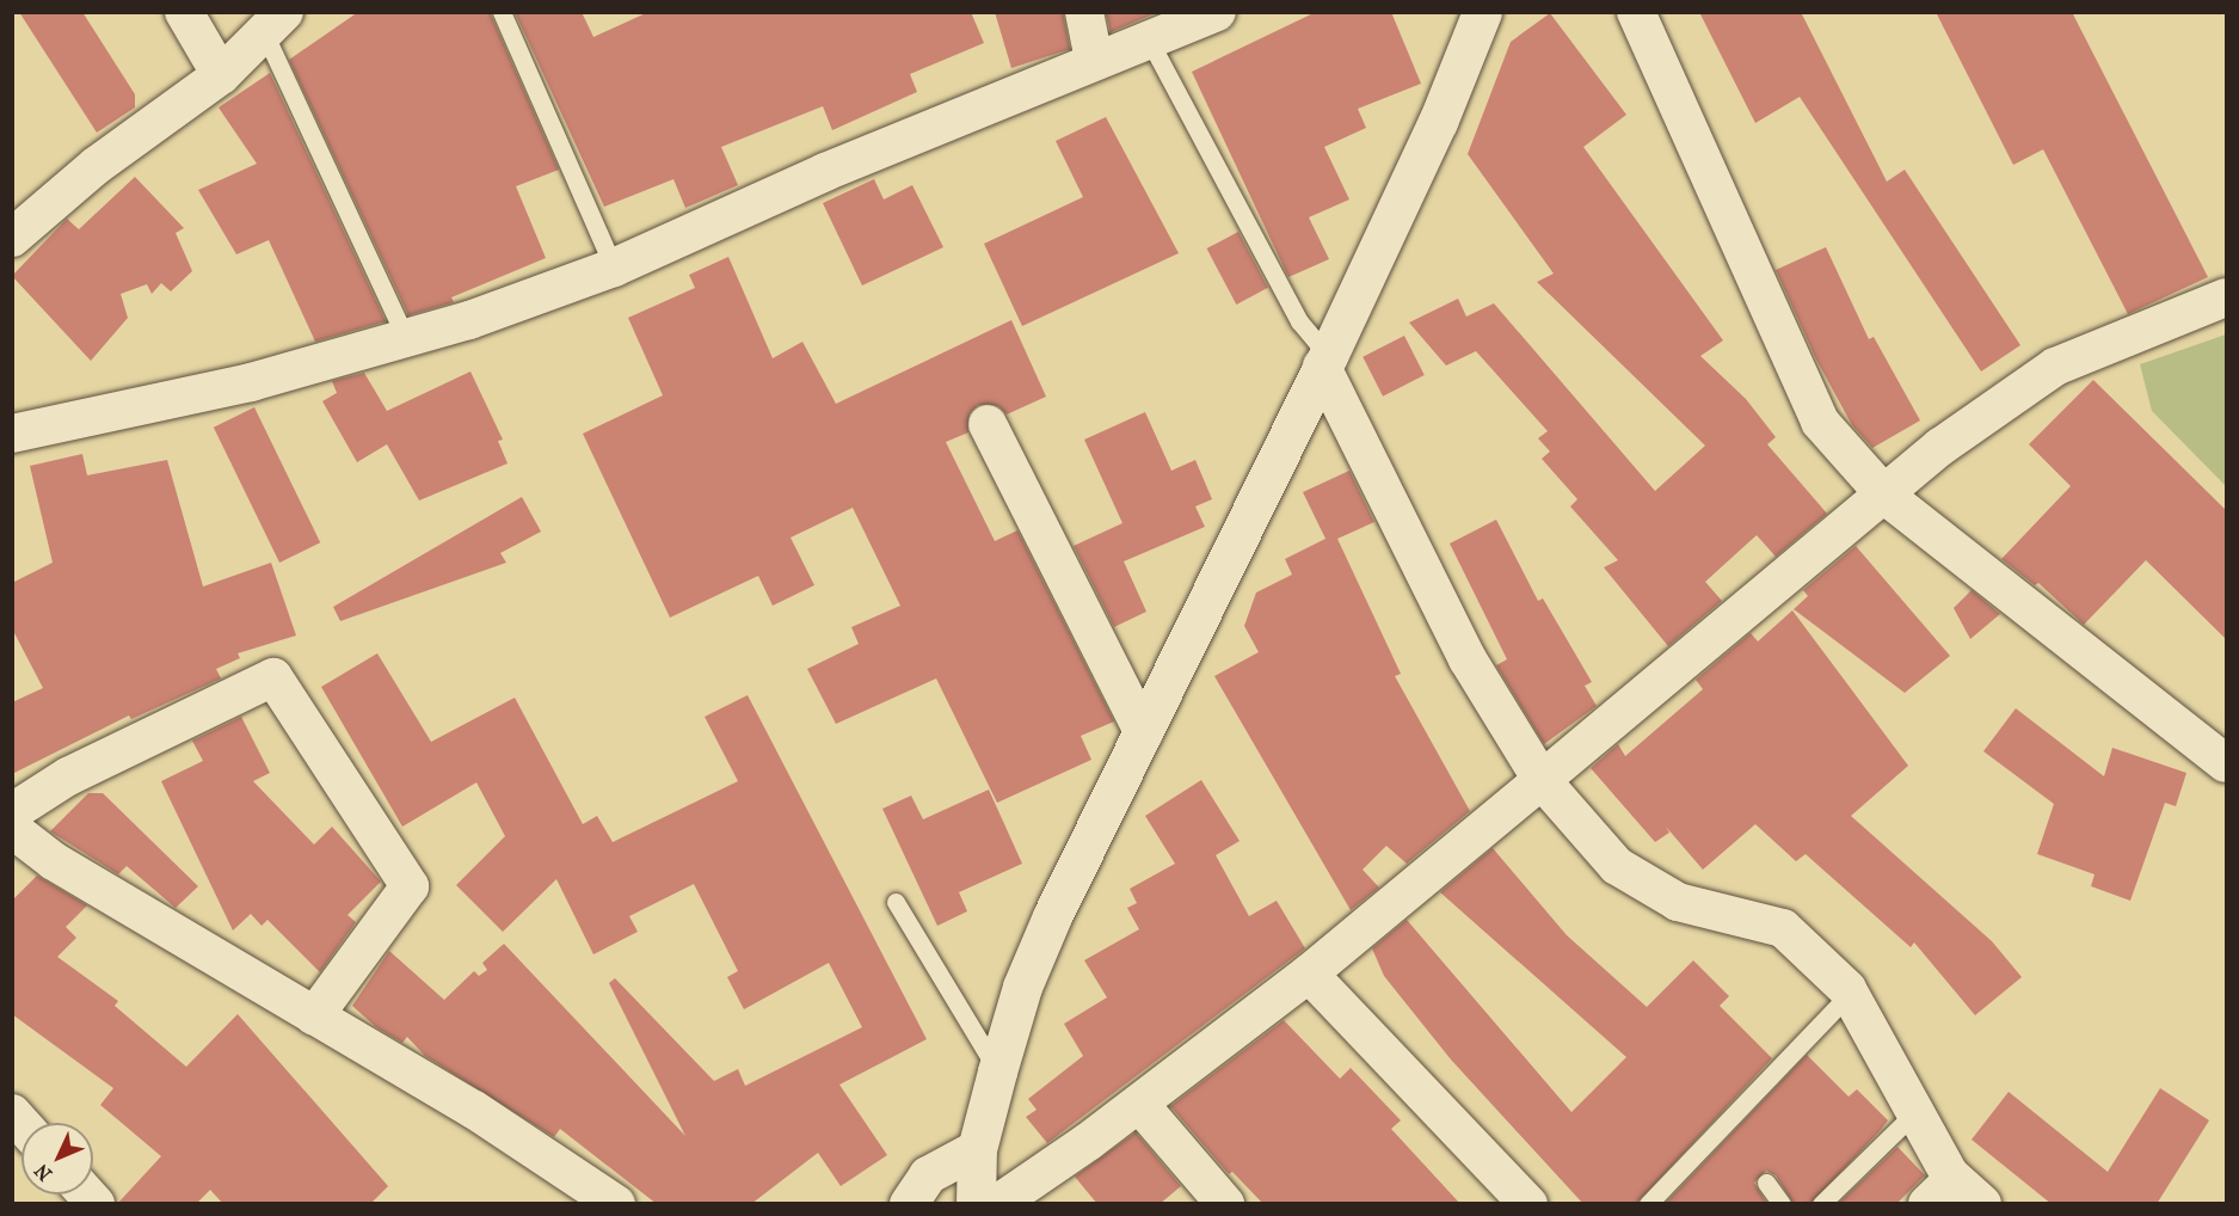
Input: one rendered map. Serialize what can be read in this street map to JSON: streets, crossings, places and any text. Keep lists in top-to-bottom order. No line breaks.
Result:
{"north":"bottom left"}
